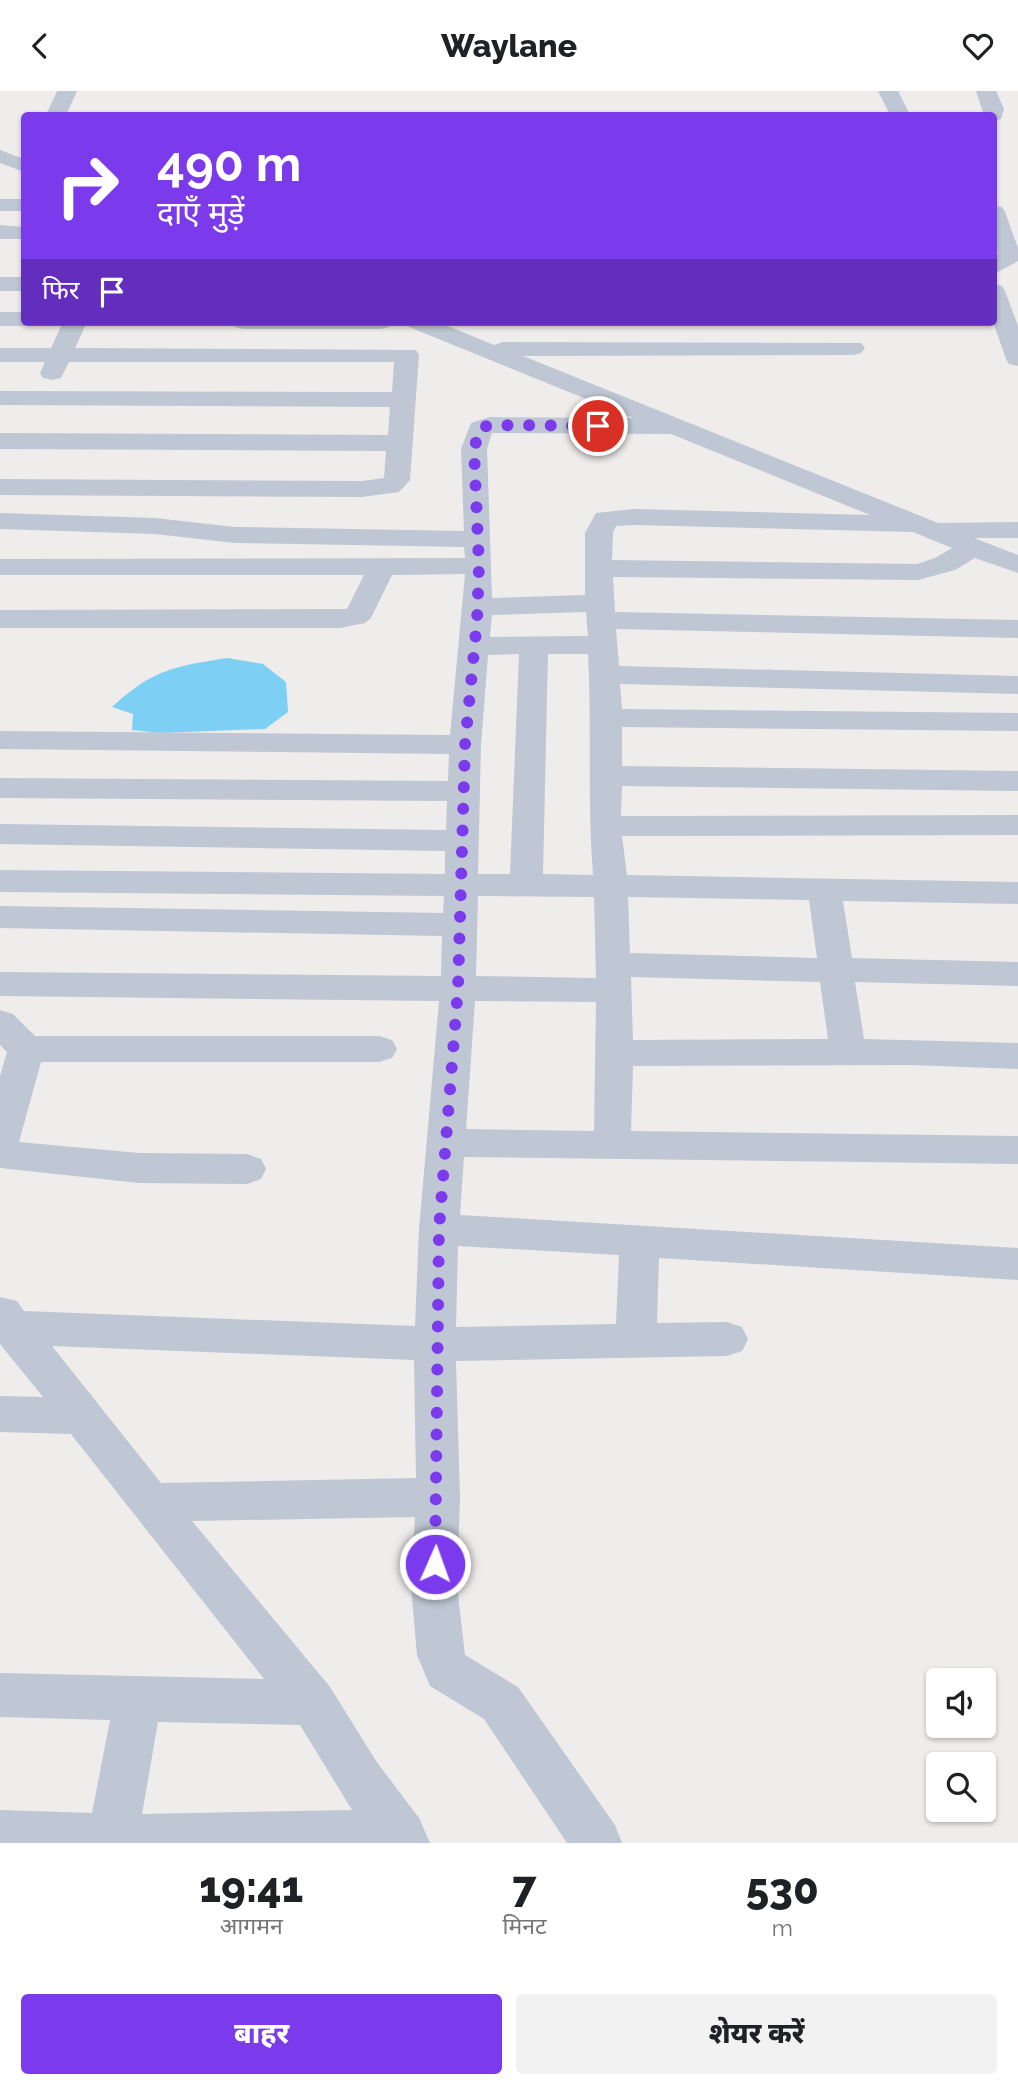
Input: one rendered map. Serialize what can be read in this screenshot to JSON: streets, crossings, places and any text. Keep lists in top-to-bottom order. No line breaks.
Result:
{"page":{"header":"Waylane","turn":["490 m","दाएँ मुड़ें"],"then":"फिर","eta":["19:41","आगमन","7","मिनट","530","m"],"buttons":["बाहर","शेयर करें"]}}
